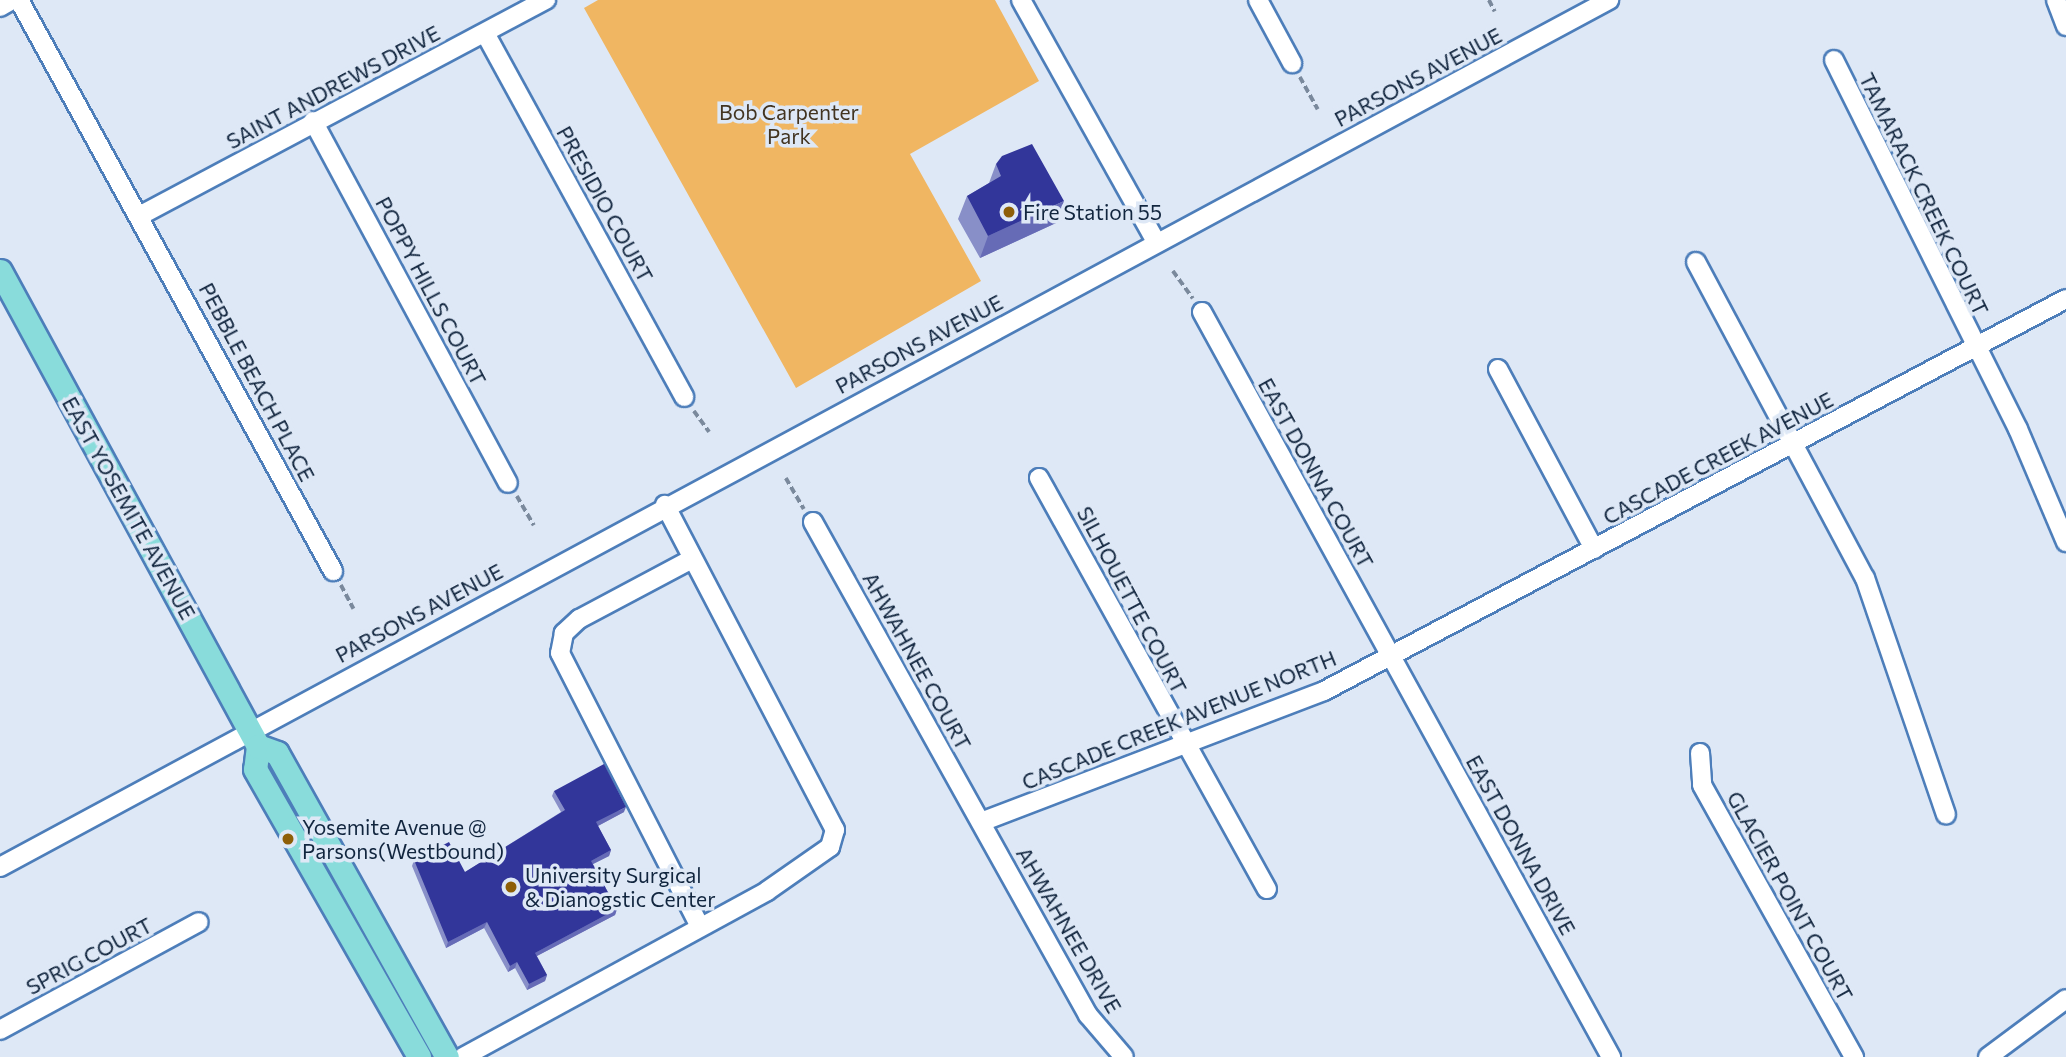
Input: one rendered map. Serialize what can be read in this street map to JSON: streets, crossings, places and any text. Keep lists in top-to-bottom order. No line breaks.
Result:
{"streets":{"main road":["EAST YOSEMITE AVENUE"],"street":["PARSONS AVENUE","SAINT ANDREWS DRIVE","TAMARACK CREEK COURT","PRESIDIO COURT","POPPY HILLS COURT","PEBBLE BEACH PLACE","CASCADE CREEK AVENUE","EAST DONNA COURT","SILHOUETTE COURT","AHWAHNEE COURT","CASCADE CREEK AVENUE NORTH","EAST DONNA DRIVE","GLACIER POINT COURT","AHWAHNEE DRIVE","SPRIG COURT"]},"crossings":[["PARSONS AVENUE","EAST YOSEMITE AVENUE"],["SAINT ANDREWS DRIVE","PRESIDIO COURT"],["SAINT ANDREWS DRIVE","POPPY HILLS COURT"],["SAINT ANDREWS DRIVE","PEBBLE BEACH PLACE"],["TAMARACK CREEK COURT","CASCADE CREEK AVENUE"],["CASCADE CREEK AVENUE","EAST DONNA COURT"],["CASCADE CREEK AVENUE","CASCADE CREEK AVENUE NORTH"],["CASCADE CREEK AVENUE","EAST DONNA DRIVE"],["EAST DONNA COURT","CASCADE CREEK AVENUE NORTH"],["EAST DONNA COURT","EAST DONNA DRIVE"],["SILHOUETTE COURT","CASCADE CREEK AVENUE NORTH"],["AHWAHNEE COURT","CASCADE CREEK AVENUE NORTH"],["AHWAHNEE COURT","AHWAHNEE DRIVE"],["CASCADE CREEK AVENUE NORTH","EAST DONNA DRIVE"],["CASCADE CREEK AVENUE NORTH","AHWAHNEE DRIVE"]],"parks":["Bob Carpenter Park"],"places":["Fire Station 55","Yosemite Avenue @ Parsons(Westbound)","University Surgical & Dianogstic Center"]}
